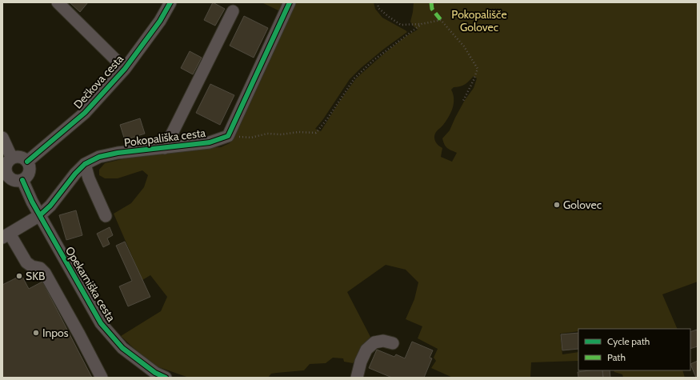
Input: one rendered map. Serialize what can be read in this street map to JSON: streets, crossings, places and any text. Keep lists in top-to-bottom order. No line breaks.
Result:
{"streets":{"street":["Dečkova cesta","Pokopališka cesta","Opekarniška cesta"]},"crossings":[["Dečkova cesta","Opekarniška cesta"],["Pokopališka cesta","Opekarniška cesta"]],"parks":["Pokopališče Golovec"],"places":["Golovec","SKB","Inpos"],"legend":["Cycle path","Path"]}
